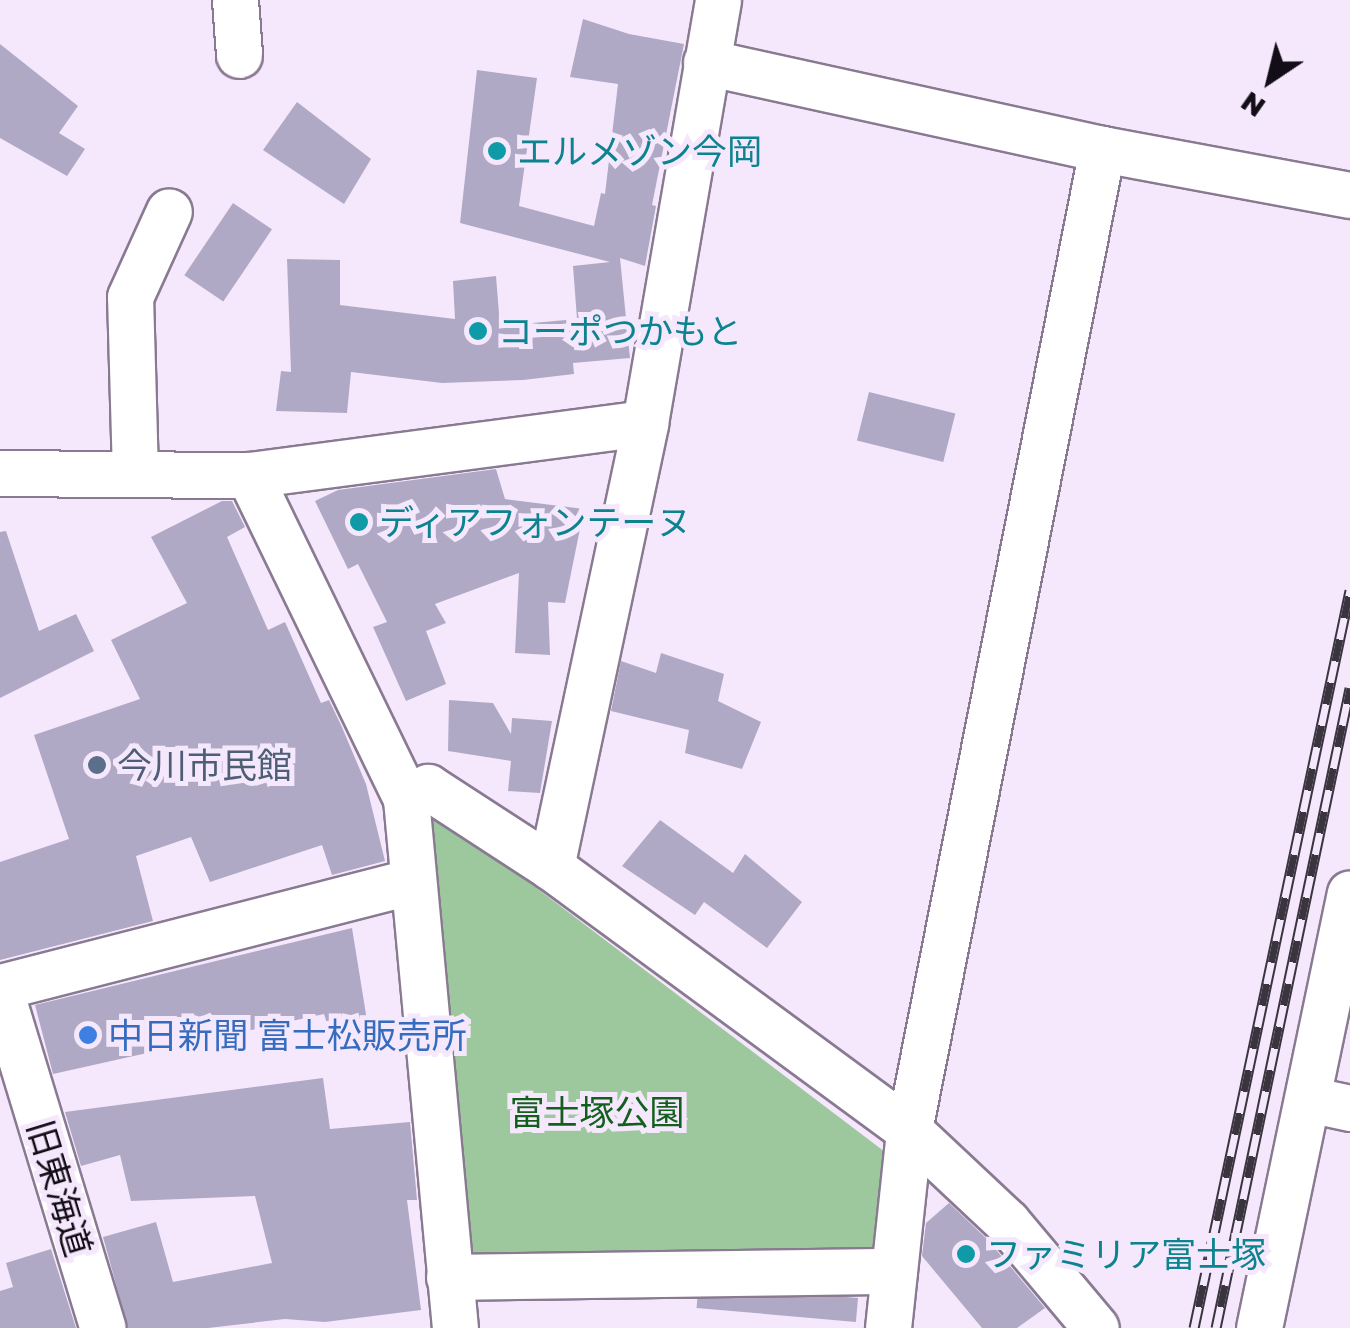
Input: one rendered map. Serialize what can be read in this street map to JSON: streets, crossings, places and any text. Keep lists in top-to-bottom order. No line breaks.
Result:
{"streets":{"street":["旧東海道"]},"parks":["富士塚公園"],"places":["エルメゾン今岡","コーポつかもと","ディアフォンテーヌ","今川市民館","中日新聞 富士松販売所","ファミリア富士塚"],"north":"bottom left"}
